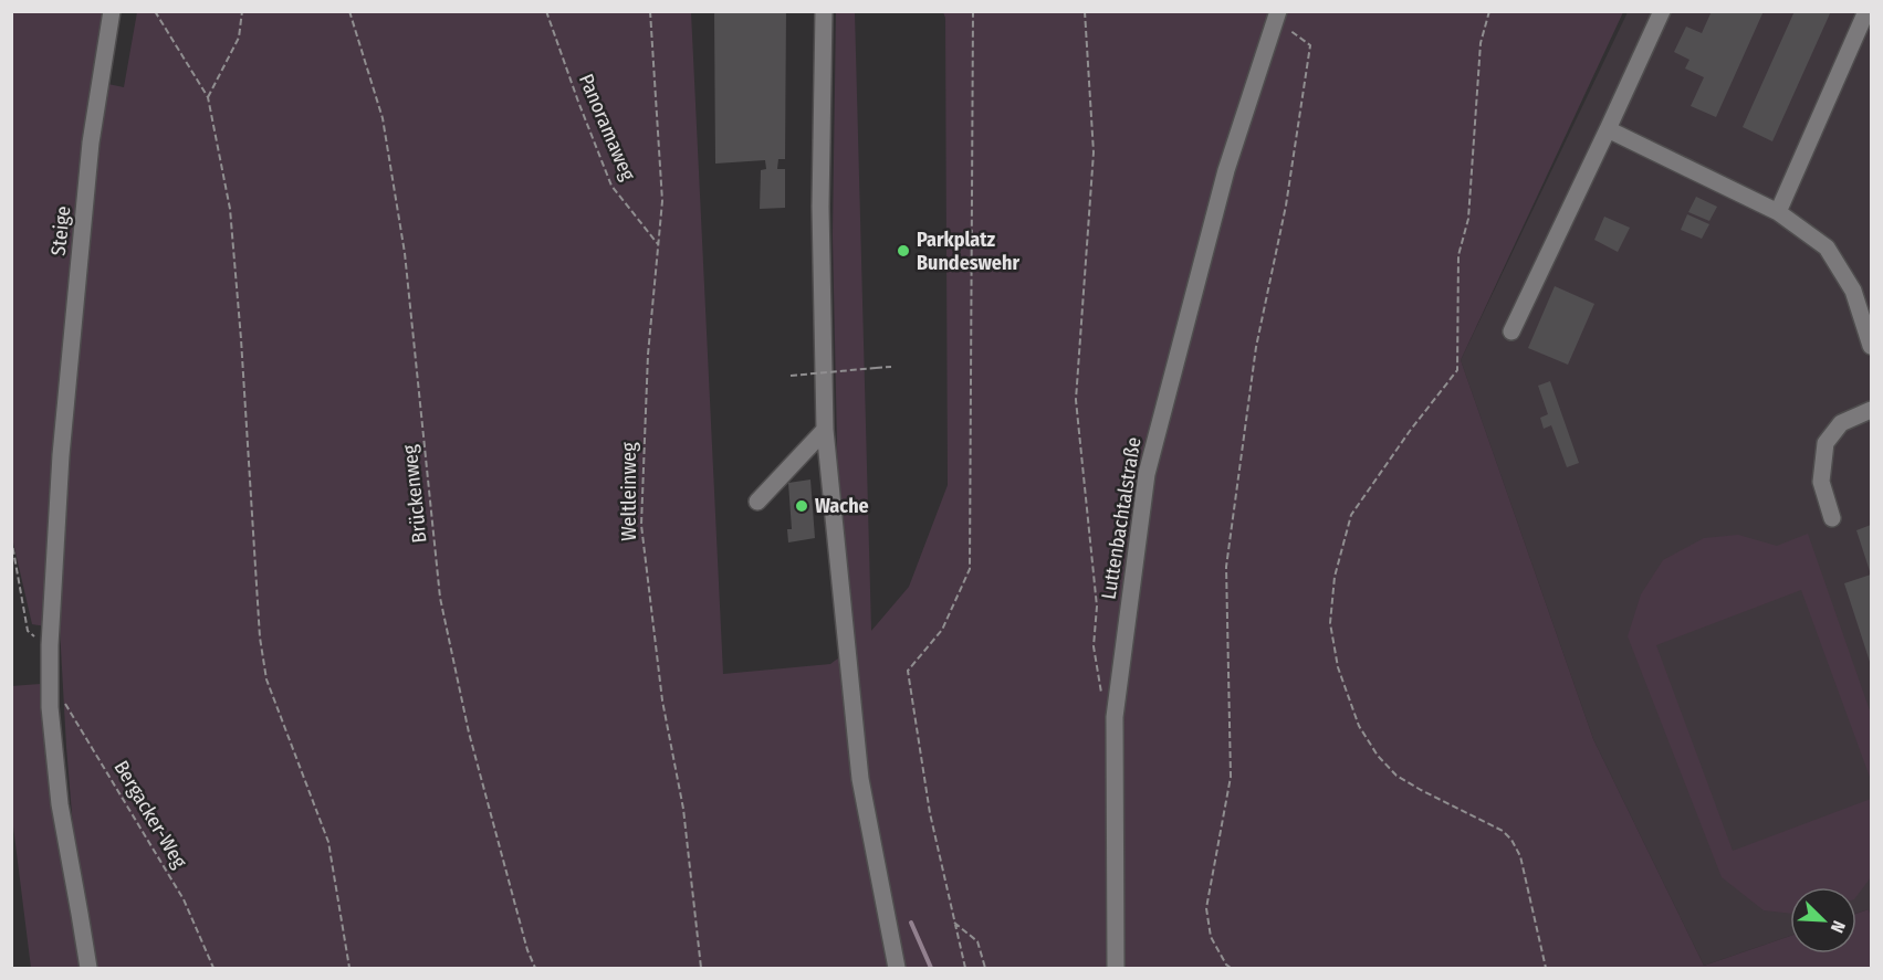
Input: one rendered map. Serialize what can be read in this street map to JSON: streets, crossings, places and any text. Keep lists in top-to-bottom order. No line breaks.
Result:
{"streets":{"street":["Steige","Luttenbachtalstraße"],"path":["Panoramaweg","Weltleinweg","Brückenweg","Bergacker-Weg"]},"crossings":[["Panoramaweg","Weltleinweg"]],"places":["Parkplatz Bundeswehr","Wache"],"north":"bottom right"}
